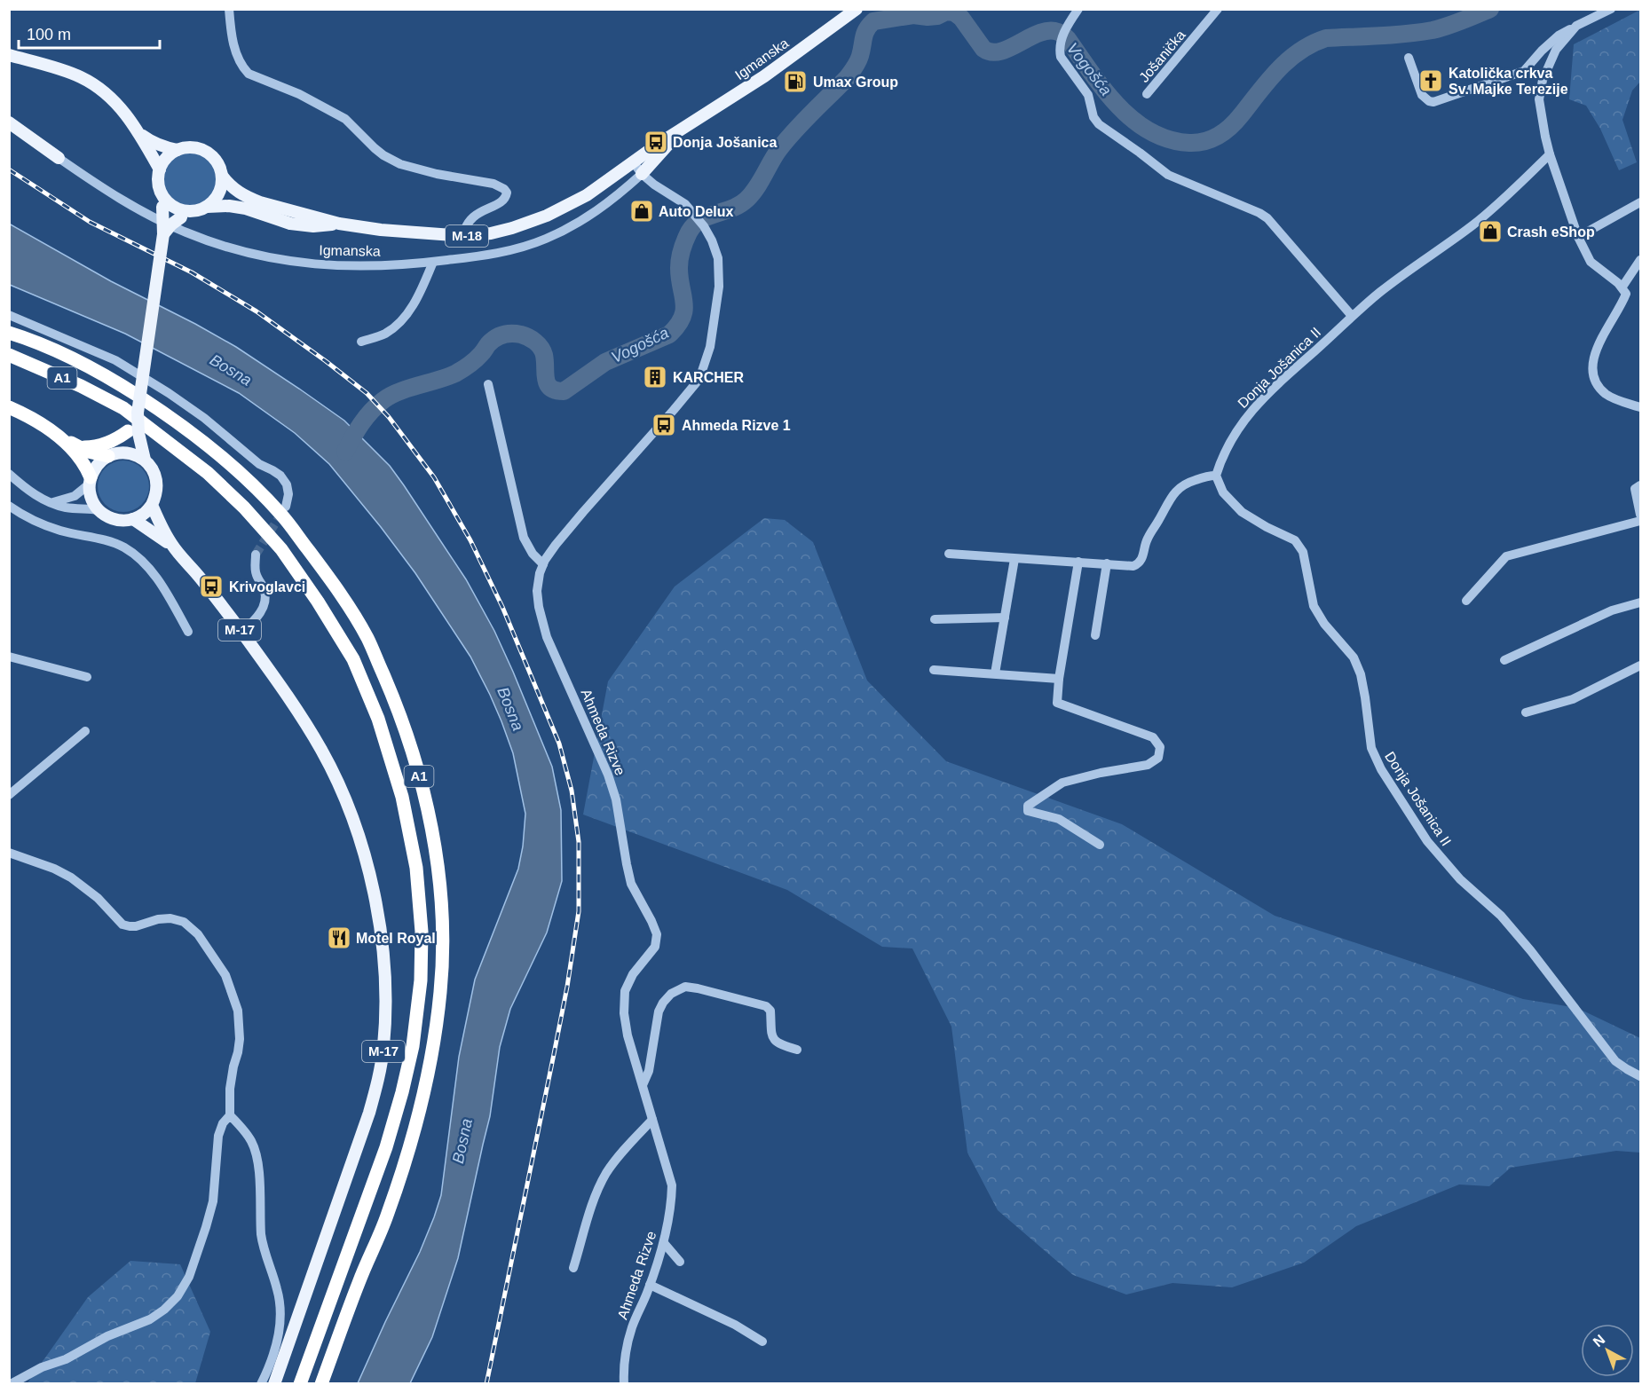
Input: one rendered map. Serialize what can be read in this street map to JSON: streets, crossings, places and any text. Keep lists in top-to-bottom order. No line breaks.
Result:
{"streets":{"highway":["A1"],"main road":["Igmanska","M-18","M-17"],"street":["Jošanička","Donja Jošanica II","Ahmeda Rizve"]},"crossings":[["Igmanska","M-18"],["Igmanska","Ahmeda Rizve"],["M-18","Ahmeda Rizve"]],"water":["Vogošća","Bosna"],"places":{"church":["Katolička crkva Sv. Majke Terezije"],"fuel station":["Umax Group"],"bus stop":["Donja Jošanica","Ahmeda Rizve 1","Krivoglavci"],"shop":["Auto Delux","Crash eShop"],"building":["KARCHER"],"restaurant":["Motel Royal"]},"scale_bar":"100 m","north":"top left"}
